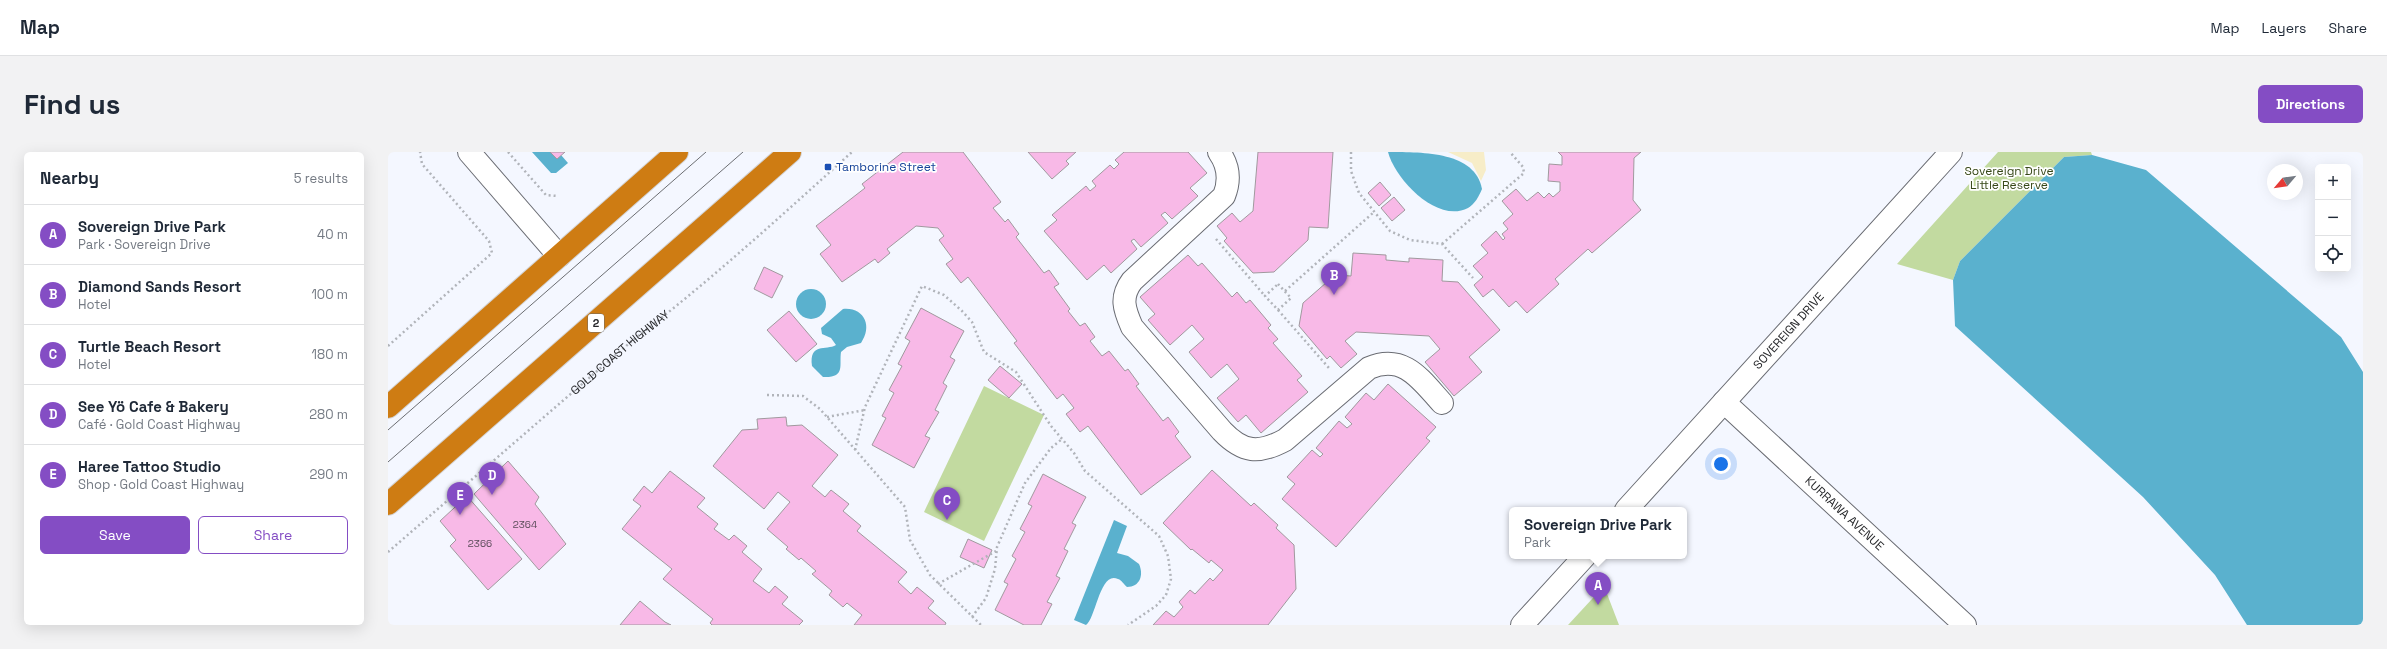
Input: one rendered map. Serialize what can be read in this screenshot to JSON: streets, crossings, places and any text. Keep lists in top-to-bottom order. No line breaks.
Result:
{"streets":{"highway":["2"],"street":["SOVEREIGN DRIVE","KURRAWA AVENUE"],"path":["GOLD COAST HIGHWAY"]},"crossings":[["SOVEREIGN DRIVE","KURRAWA AVENUE"]],"parks":["Sovereign Drive Little Reserve"],"places":{"transit":["Tamborine Street"]},"house_numbers":["2364","2366"],"north":"bottom left","page":{"header":"Map","nav":["Map","Layers","Share"],"buttons":["Directions",["Save","Share"]],"title":"Find us","heading":["Nearby","5 results"],"map_buttons":["+","−"],"list":[{"mark":"A","name":"Sovereign Drive Park","note":"Park · Sovereign Drive","value":"40 m"},{"mark":"B","name":"Diamond Sands Resort","note":"Hotel","value":"100 m"},{"mark":"C","name":"Turtle Beach Resort","note":"Hotel","value":"180 m"},{"mark":"D","name":"See Yö Cafe & Bakery","note":"Café · Gold Coast Highway","value":"280 m"},{"mark":"E","name":"Haree Tattoo Studio","note":"Shop · Gold Coast Highway","value":"290 m"}],"pins":["B","D","E","C","A"],"popup":["Sovereign Drive Park","Park"]}}
